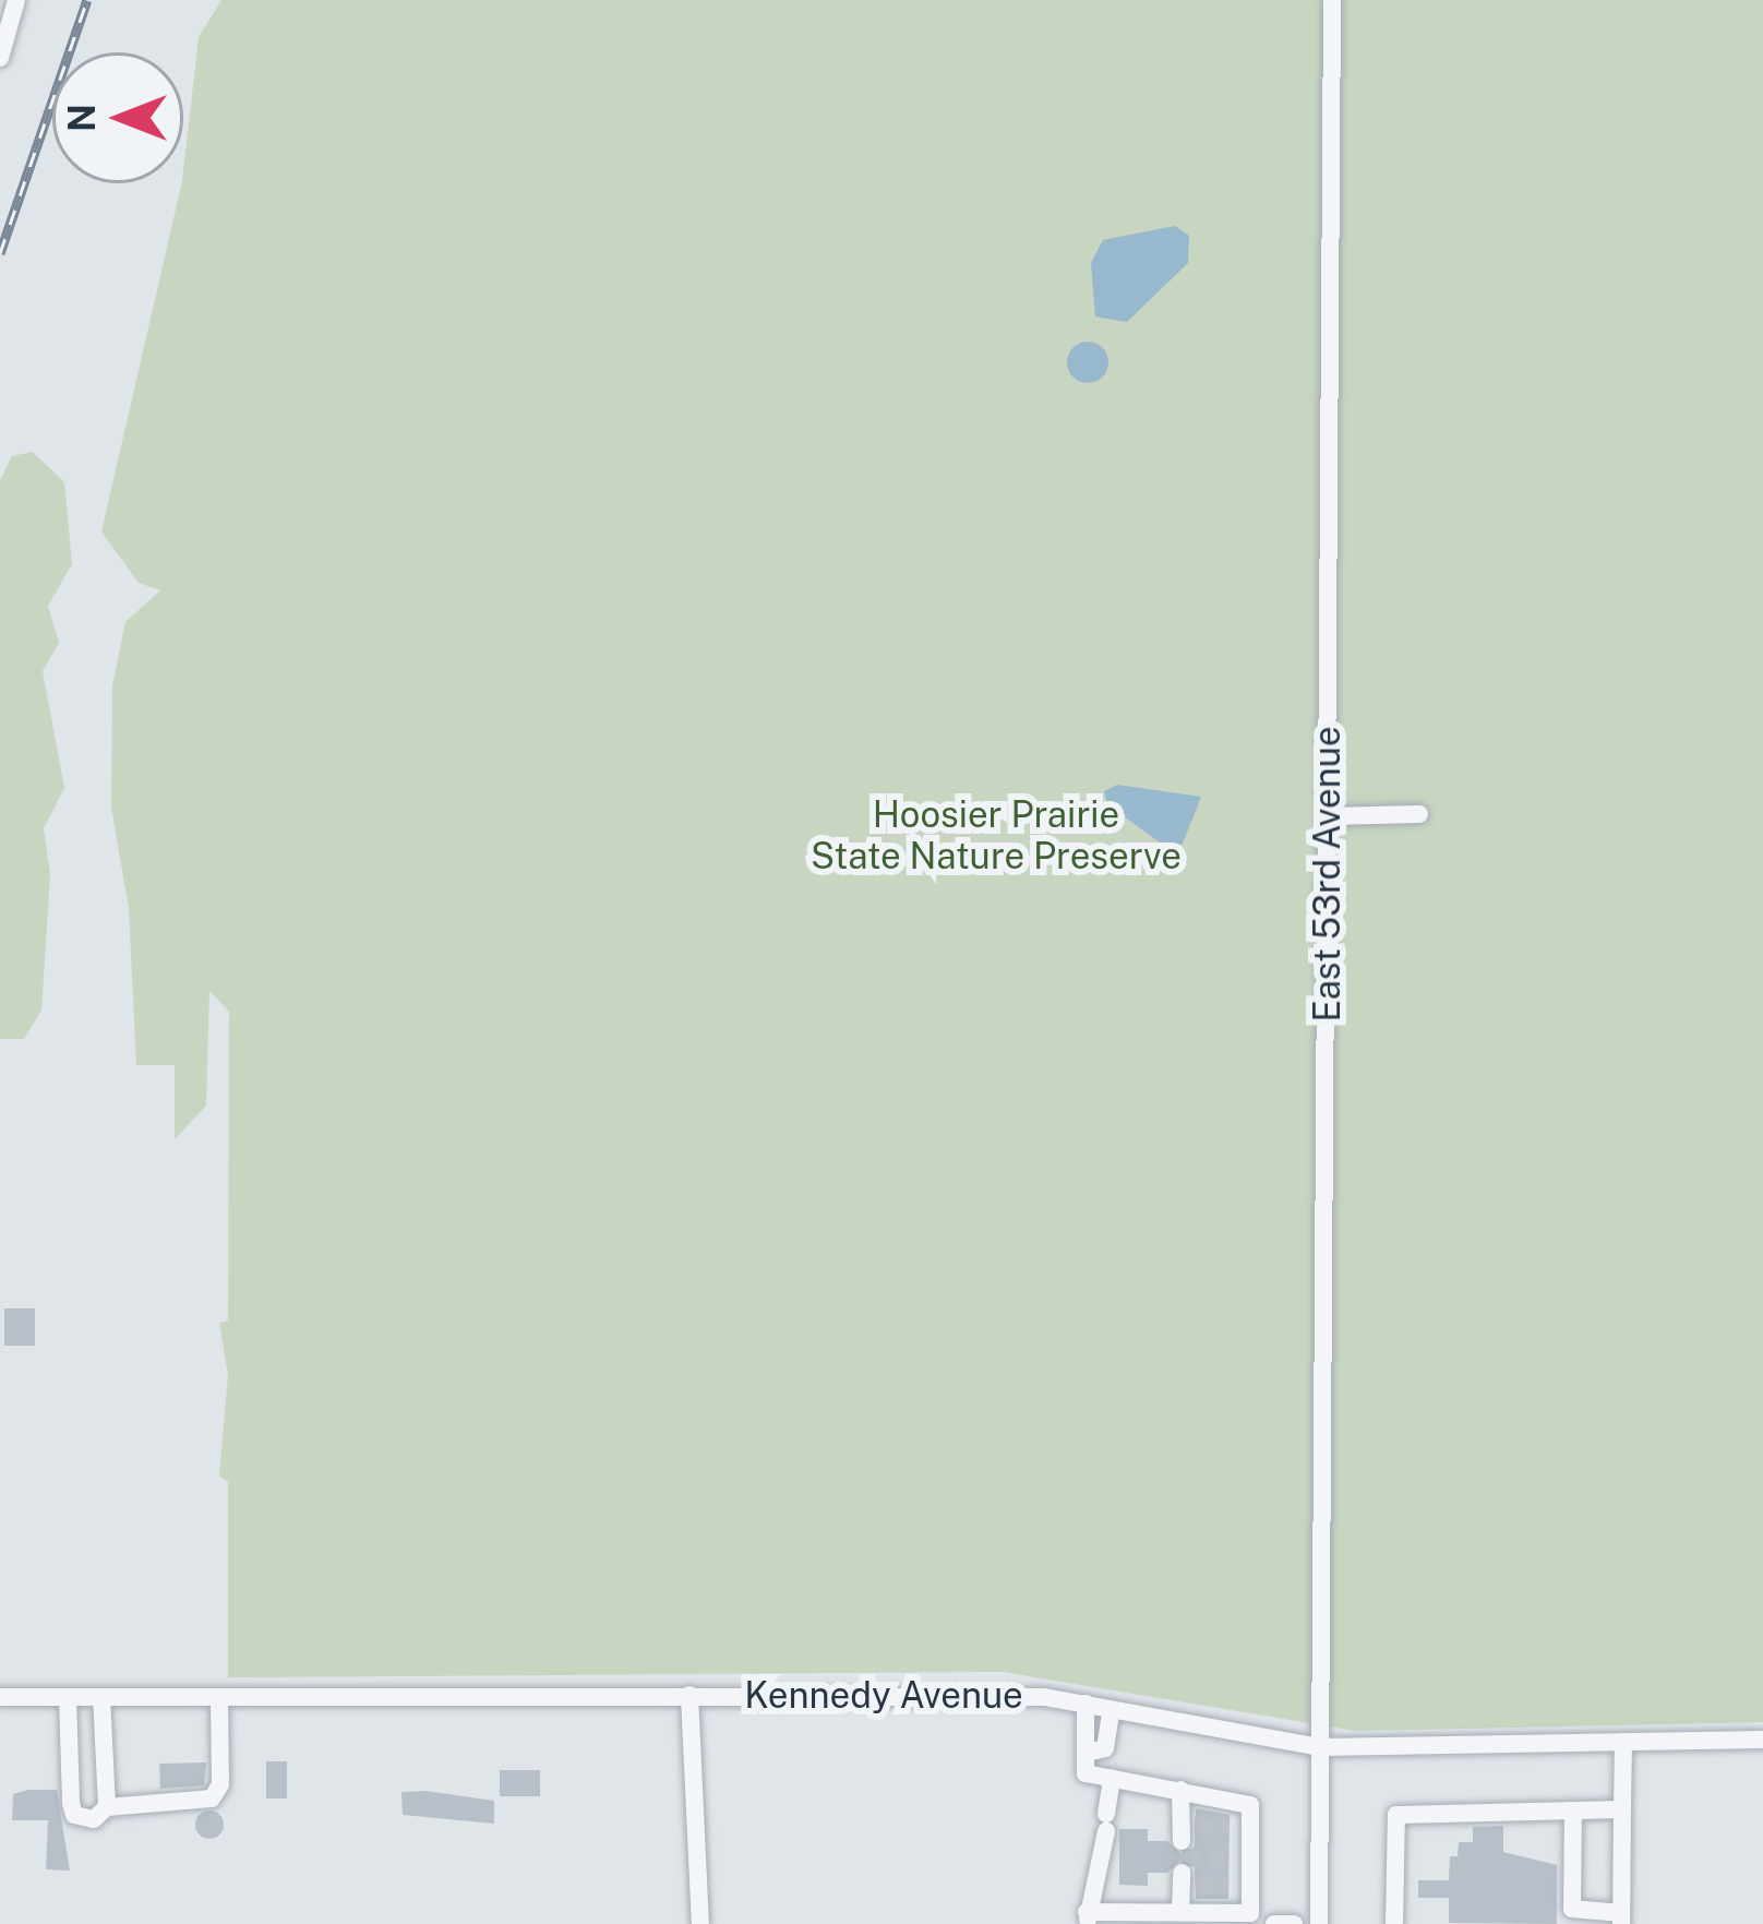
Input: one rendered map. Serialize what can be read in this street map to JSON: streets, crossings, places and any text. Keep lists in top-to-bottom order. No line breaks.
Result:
{"streets":{"street":["East 53rd Avenue","Kennedy Avenue"]},"crossings":[["East 53rd Avenue","Kennedy Avenue"]],"parks":["Hoosier Prairie State Nature Preserve"],"north":"left"}
